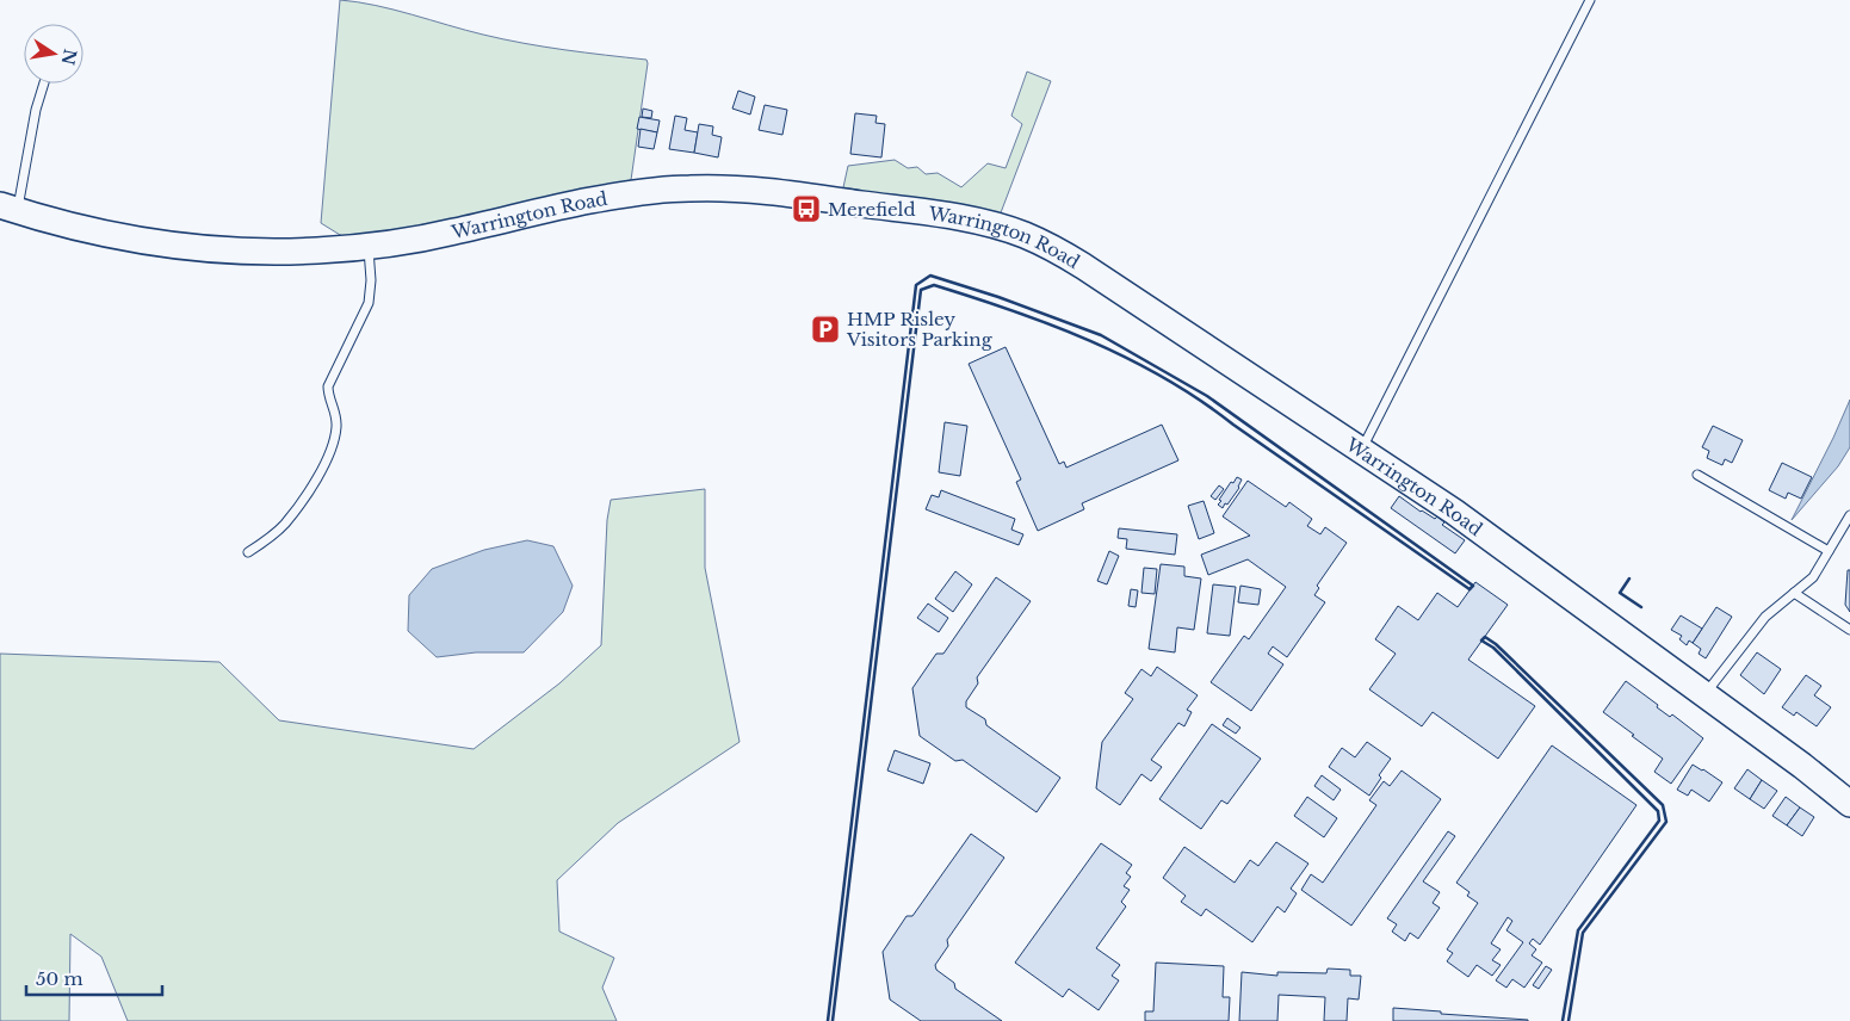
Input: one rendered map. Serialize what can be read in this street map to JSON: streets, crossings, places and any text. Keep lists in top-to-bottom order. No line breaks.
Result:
{"streets":{"main road":["Warrington Road"]},"places":{"bus stop":["Merefield"],"parking":["HMP Risley Visitors Parking"]},"scale_bar":"50 m","north":"right"}
